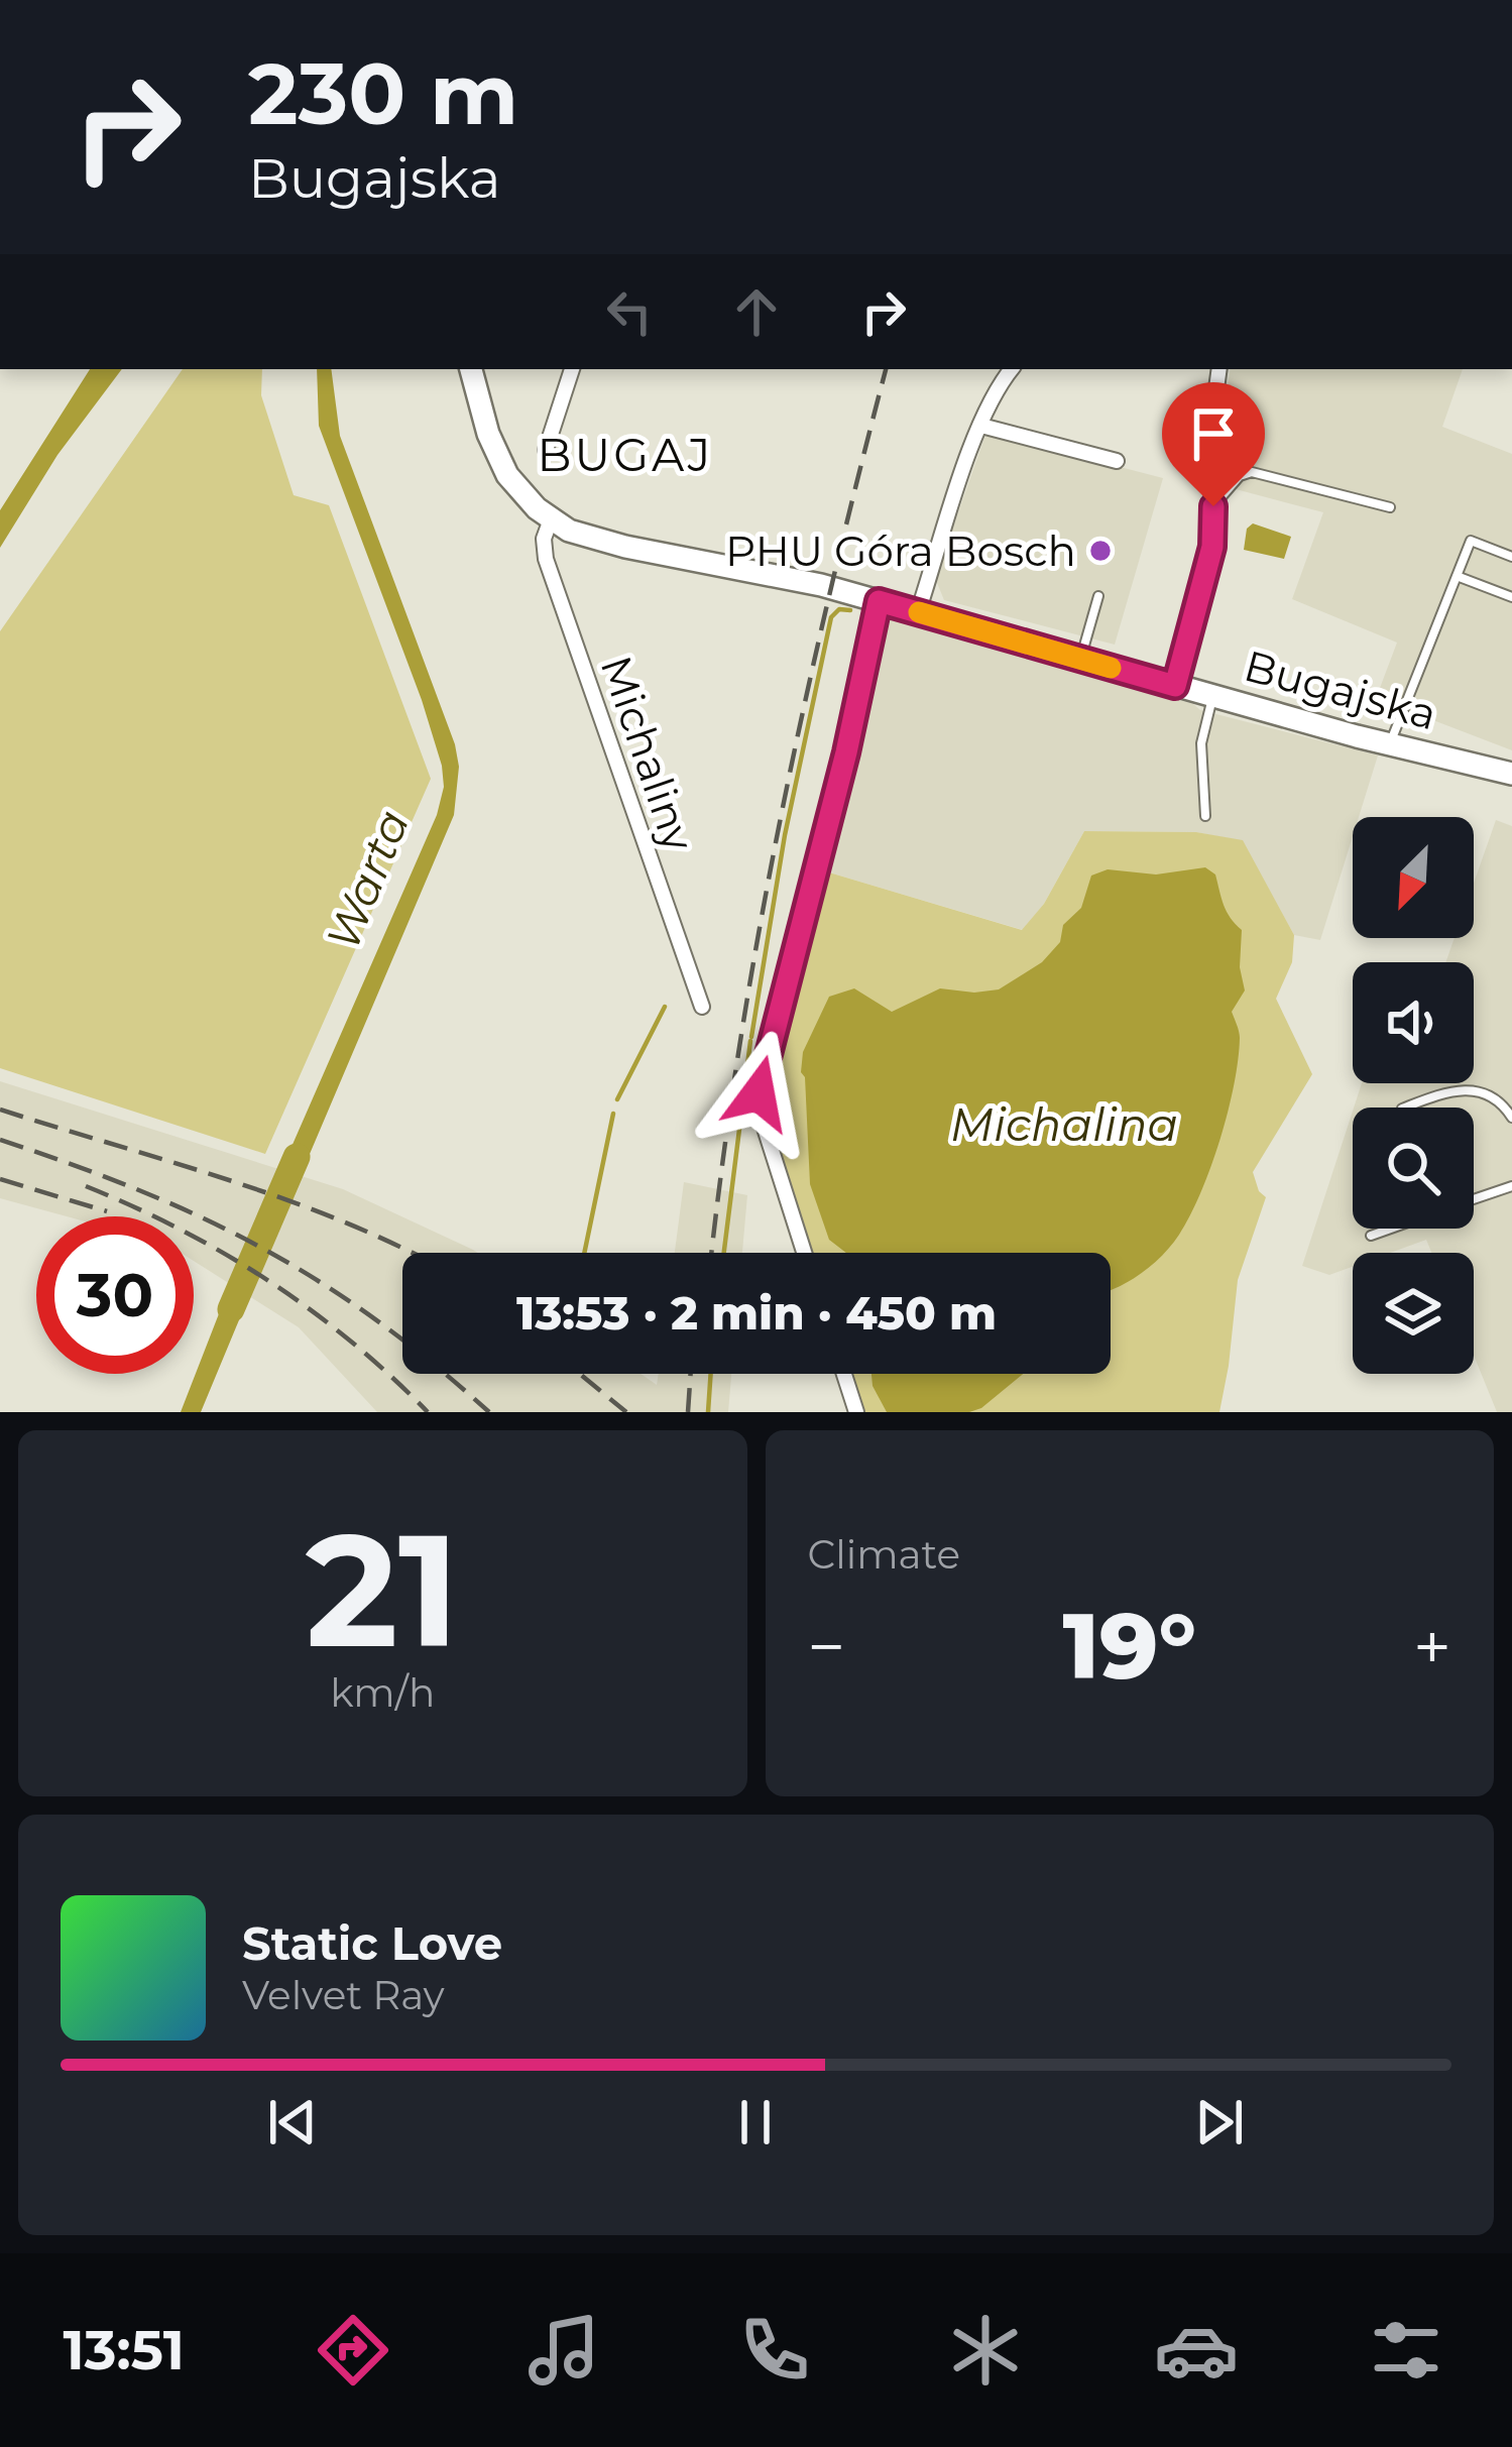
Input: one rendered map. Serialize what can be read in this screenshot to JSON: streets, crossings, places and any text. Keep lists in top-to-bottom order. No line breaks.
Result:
{"streets":{"main road":["Bugajska"],"street":["Michaliny"]},"crossings":[["Bugajska","Michaliny"]],"districts":["BUGAJ"],"water":["Warta","Michalina"],"places":["PHU Góra Bosch"],"north":"bottom left","page":{"turn":["230 m","Bugajska"],"limit":"30","trip":"13:53 · 2 min · 450 m","tile":[["21","km/h"],"Climate"],"heat":["−","19°","+"],"song":["Static Love","Velvet Ray"],"tabs":"13:51"}}
